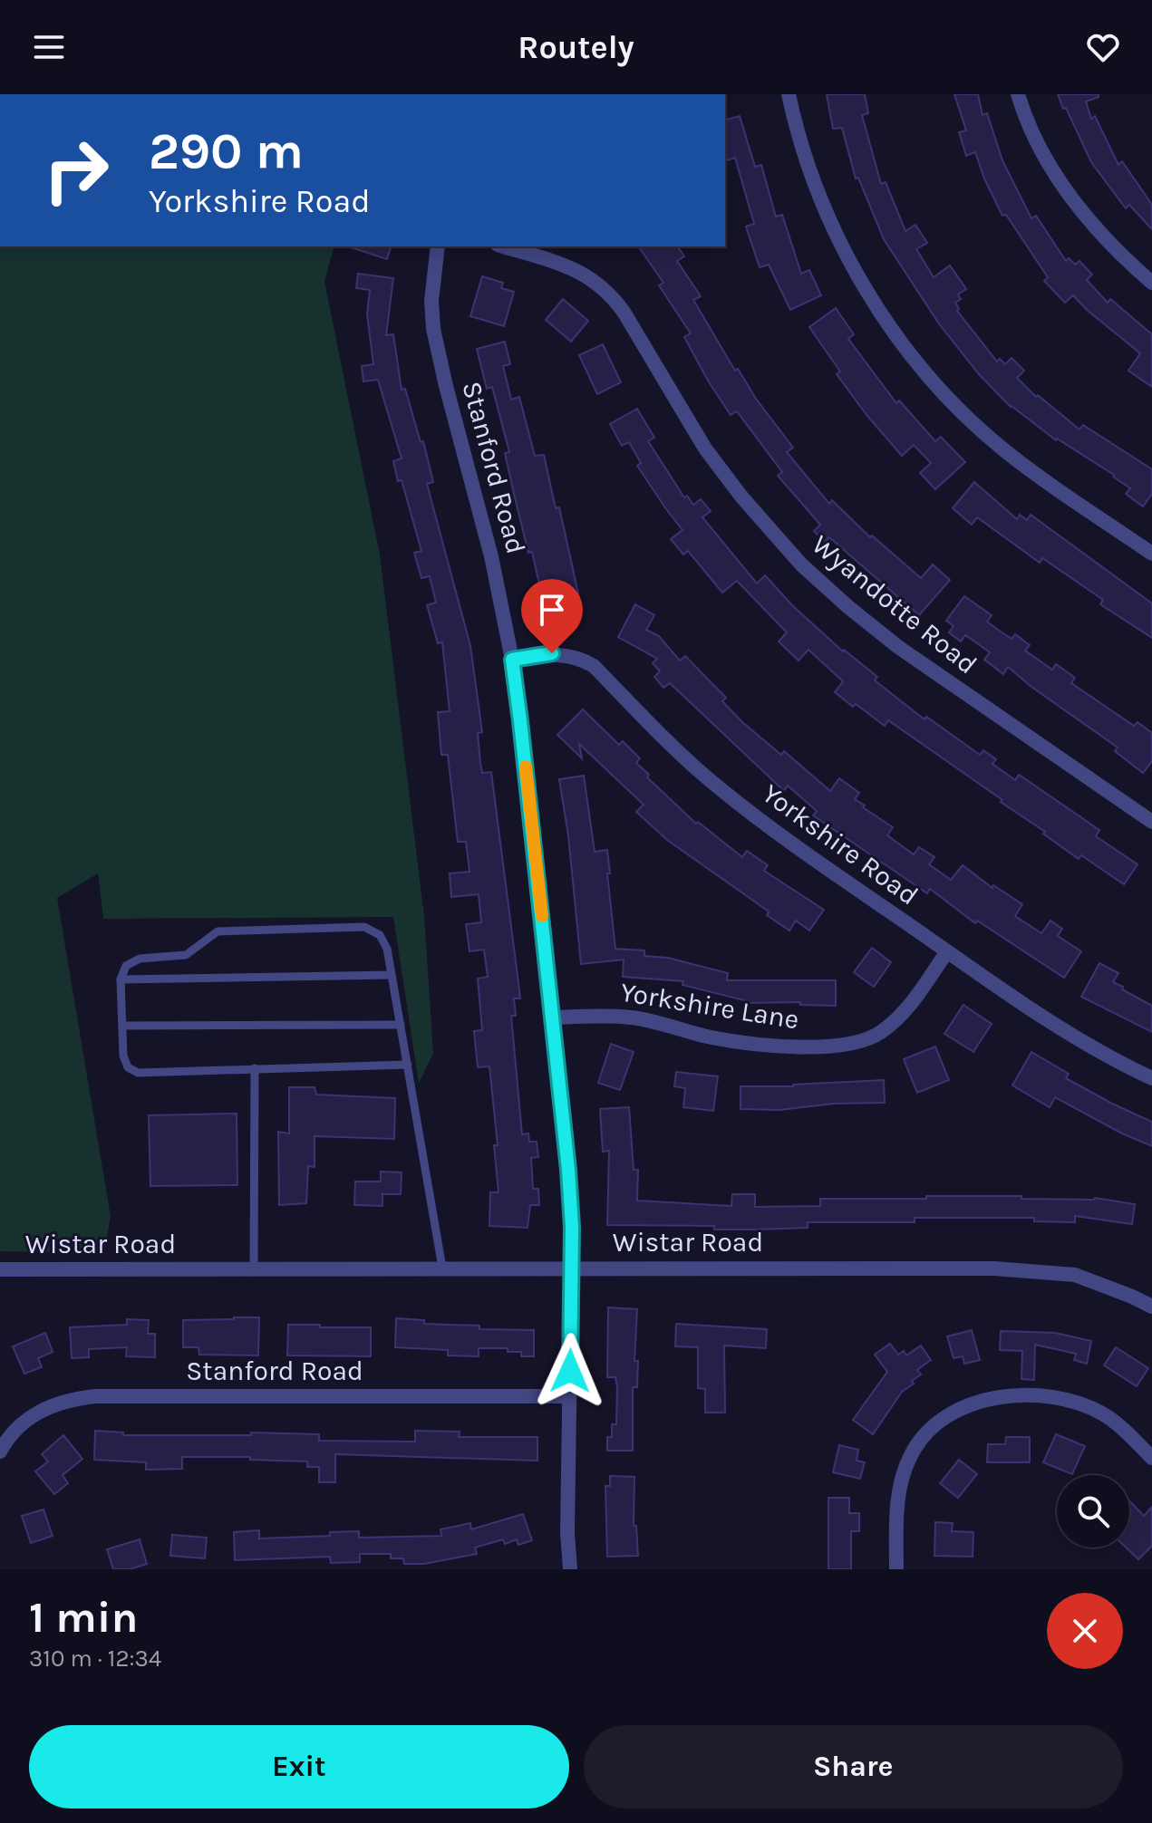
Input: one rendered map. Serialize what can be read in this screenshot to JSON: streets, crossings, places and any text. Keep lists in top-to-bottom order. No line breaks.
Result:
{"streets":{"street":["Stanford Road","Wyandotte Road","Yorkshire Road","Yorkshire Lane","Wistar Road"]},"crossings":[["Stanford Road","Yorkshire Road"],["Stanford Road","Yorkshire Lane"],["Stanford Road","Wistar Road"],["Yorkshire Road","Yorkshire Lane"]],"page":{"header":"Routely","turn":["290 m","Yorkshire Road"],"heading":["1 min","310 m · 12:34"],"buttons":["Exit","Share"]}}
